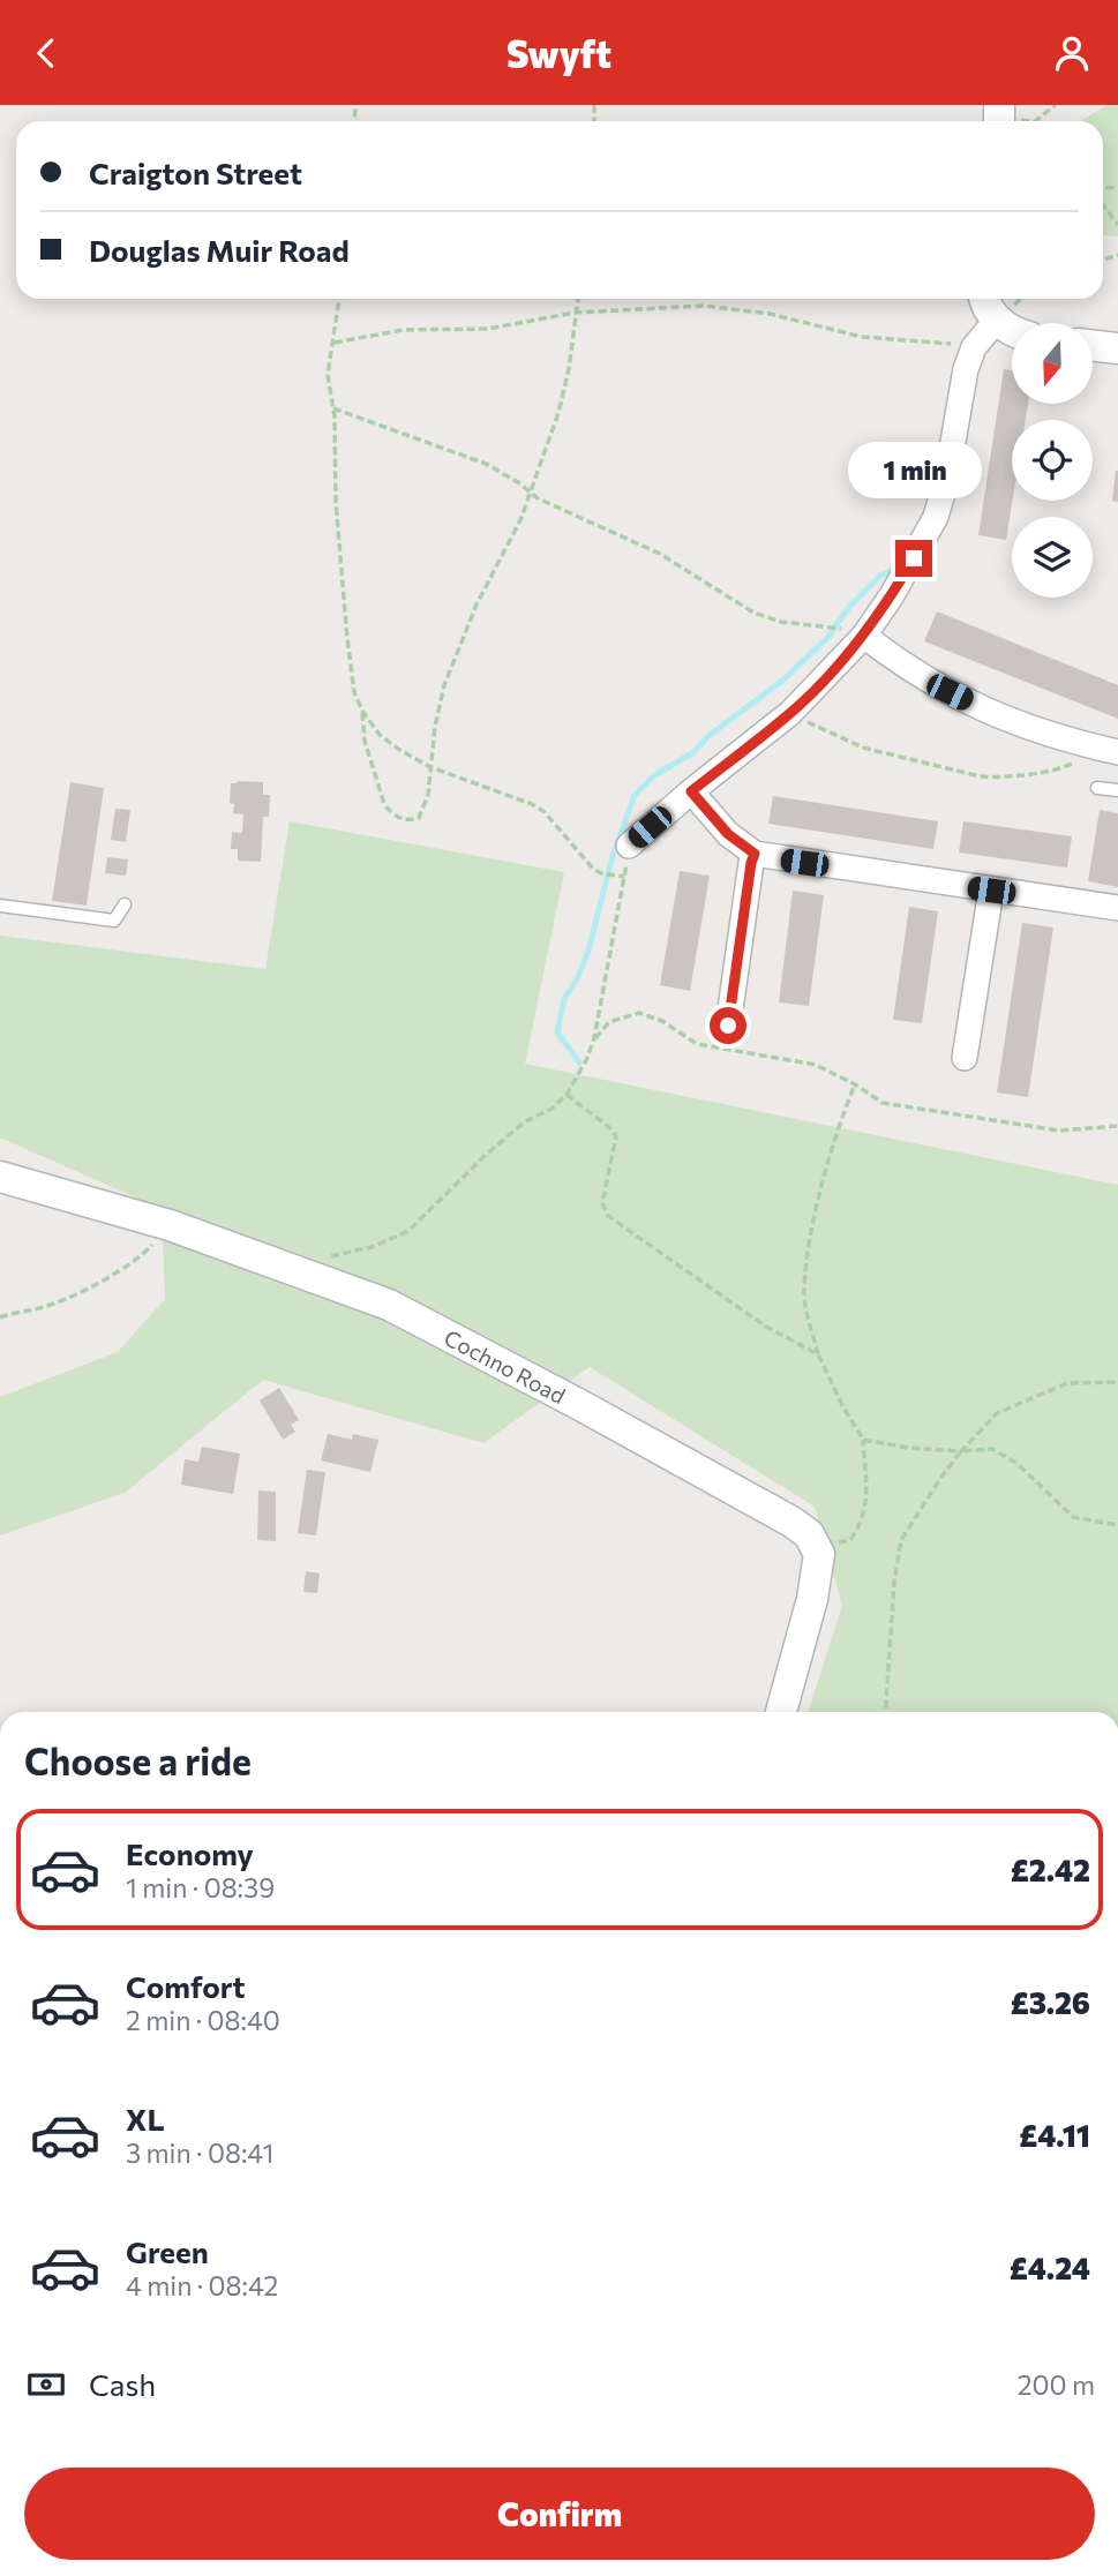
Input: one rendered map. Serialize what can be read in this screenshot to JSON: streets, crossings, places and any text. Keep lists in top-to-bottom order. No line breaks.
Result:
{"streets":{"street":["Cochno Road"]},"north":"bottom","page":{"header":"Swyft","banner":["Craigton Street","Douglas Muir Road"],"bubble":"1 min","heading":"Choose a ride","list":[{"name":"Economy","note":"1 min · 08:39","value":"£2.42"},{"name":"Comfort","note":"2 min · 08:40","value":"£3.26"},{"name":"XL","note":"3 min · 08:41","value":"£4.11"},{"name":"Green","note":"4 min · 08:42","value":"£4.24"}],"pay":["Cash","200 m"],"buttons":"Confirm"}}
